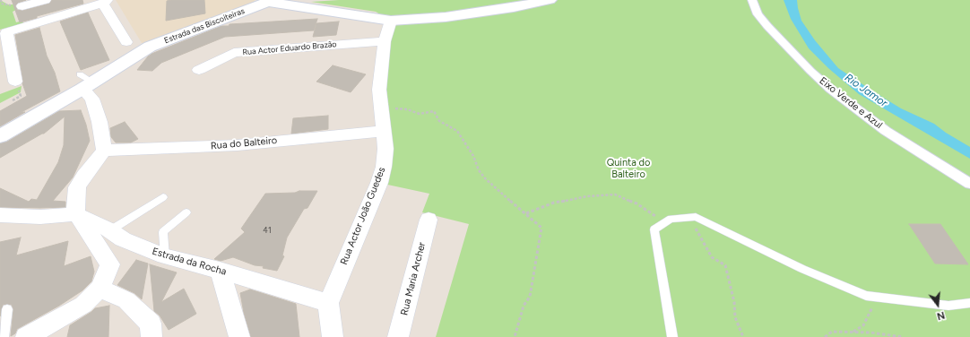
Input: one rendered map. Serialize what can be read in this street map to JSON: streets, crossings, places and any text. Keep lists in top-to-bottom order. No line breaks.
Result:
{"streets":{"street":["Estrada das Biscoiteiras","Rua Actor Eduardo Brazão","Eixo Verde e Azul","Rua do Balteiro","Rua Actor João Guedes","Estrada da Rocha","Rua Maria Archer"]},"crossings":[["Estrada das Biscoiteiras","Rua Actor João Guedes"],["Rua Actor Eduardo Brazão","Rua Actor João Guedes"],["Rua do Balteiro","Rua Actor João Guedes"],["Rua Actor João Guedes","Estrada da Rocha"]],"water":["Rio Jamor"],"parks":["Quinta do Balteiro"],"house_numbers":["41"],"north":"bottom"}
